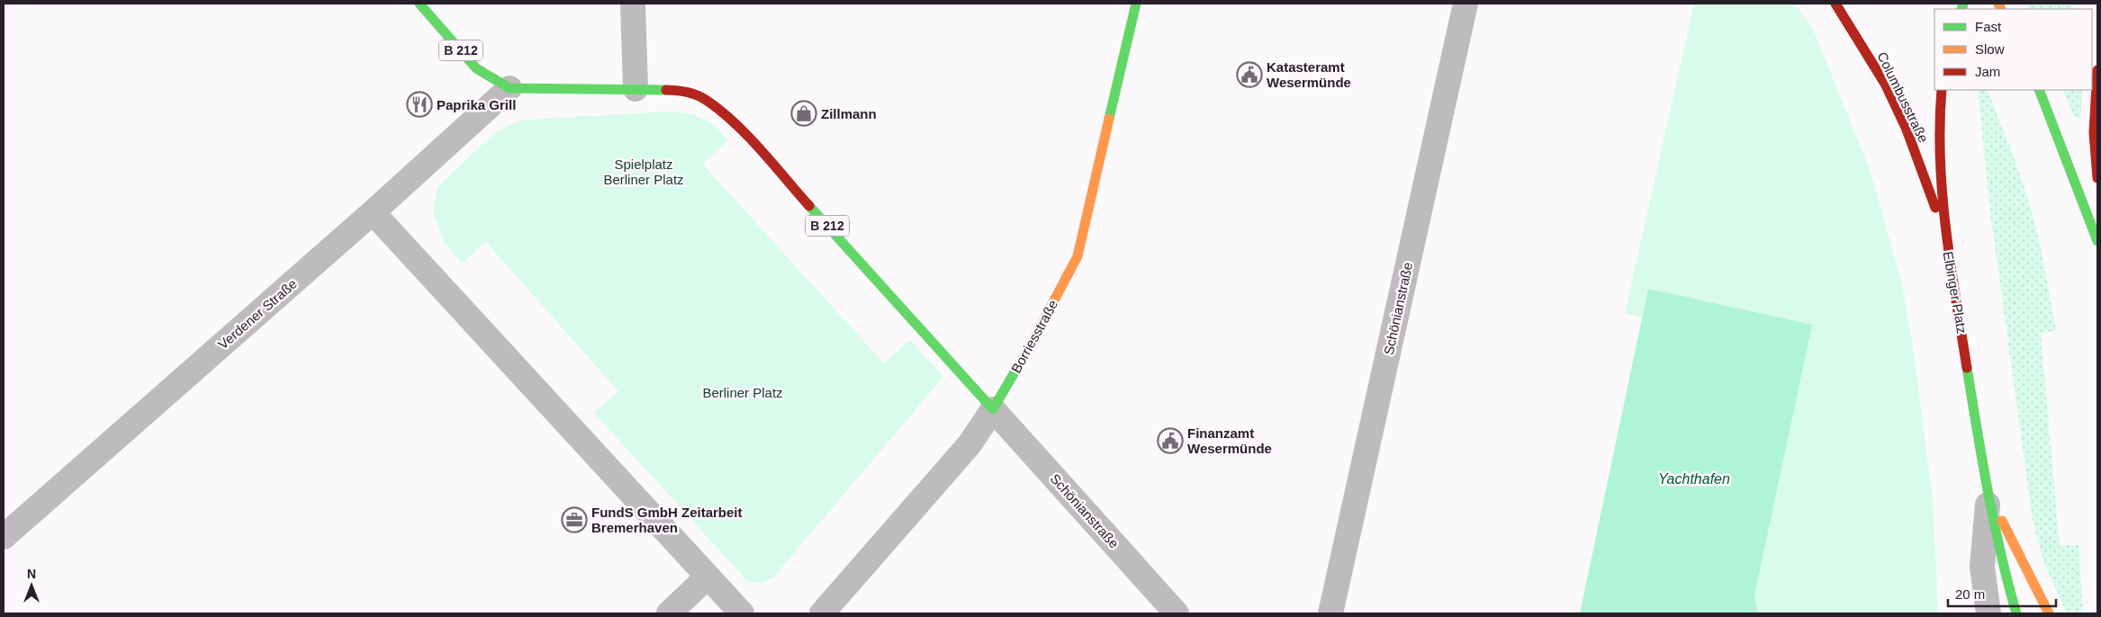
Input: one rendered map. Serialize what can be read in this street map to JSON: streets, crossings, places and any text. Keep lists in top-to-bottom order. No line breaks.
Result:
{"streets":{"main road":["B 212","Columbusstraße","Elbinger Platz","Borriesstraße"],"street":["Schönianstraße","Verdener Straße"]},"crossings":[["B 212","Schönianstraße"],["B 212","Verdener Straße"],["B 212","Borriesstraße"],["Columbusstraße","Elbinger Platz"],["Schönianstraße","Borriesstraße"]],"water":["Yachthafen"],"parks":["Spielplatz Berliner Platz","Berliner Platz"],"places":{"public building":["Katasteramt Wesermünde","Finanzamt Wesermünde"],"restaurant":["Paprika Grill"],"shop":["Zillmann"],"office":["FundS GmbH Zeitarbeit Bremerhaven"]},"legend":["Fast","Slow","Jam"],"scale_bar":"20 m","north":"top"}
